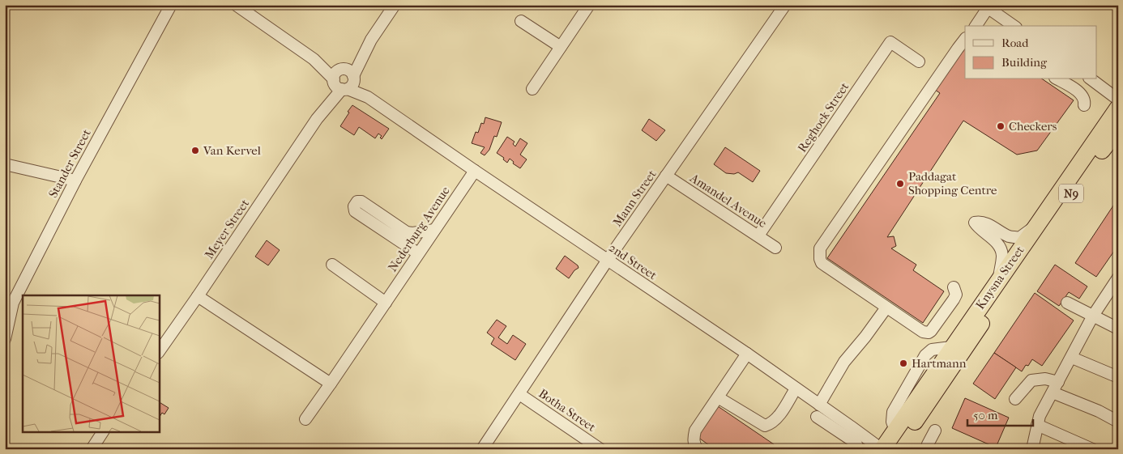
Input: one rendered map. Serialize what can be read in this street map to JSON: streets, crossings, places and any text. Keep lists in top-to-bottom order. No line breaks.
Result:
{"streets":{"highway":["N9","Knysna Street"],"street":["Reghoek Street","Stander Street","Mann Street","Amandel Avenue","Meyer Street","Nederburg Avenue","2nd Street","Botha Street"]},"crossings":[["Reghoek Street","Amandel Avenue"],["Mann Street","Amandel Avenue"],["Mann Street","2nd Street"],["Mann Street","Botha Street"],["Meyer Street","2nd Street"],["Nederburg Avenue","2nd Street"],["2nd Street","Knysna Street"]],"places":["Checkers","Van Kervel","Paddagat Shopping Centre","Hartmann"],"legend":["Road","Building"],"scale_bar":"50 m"}
